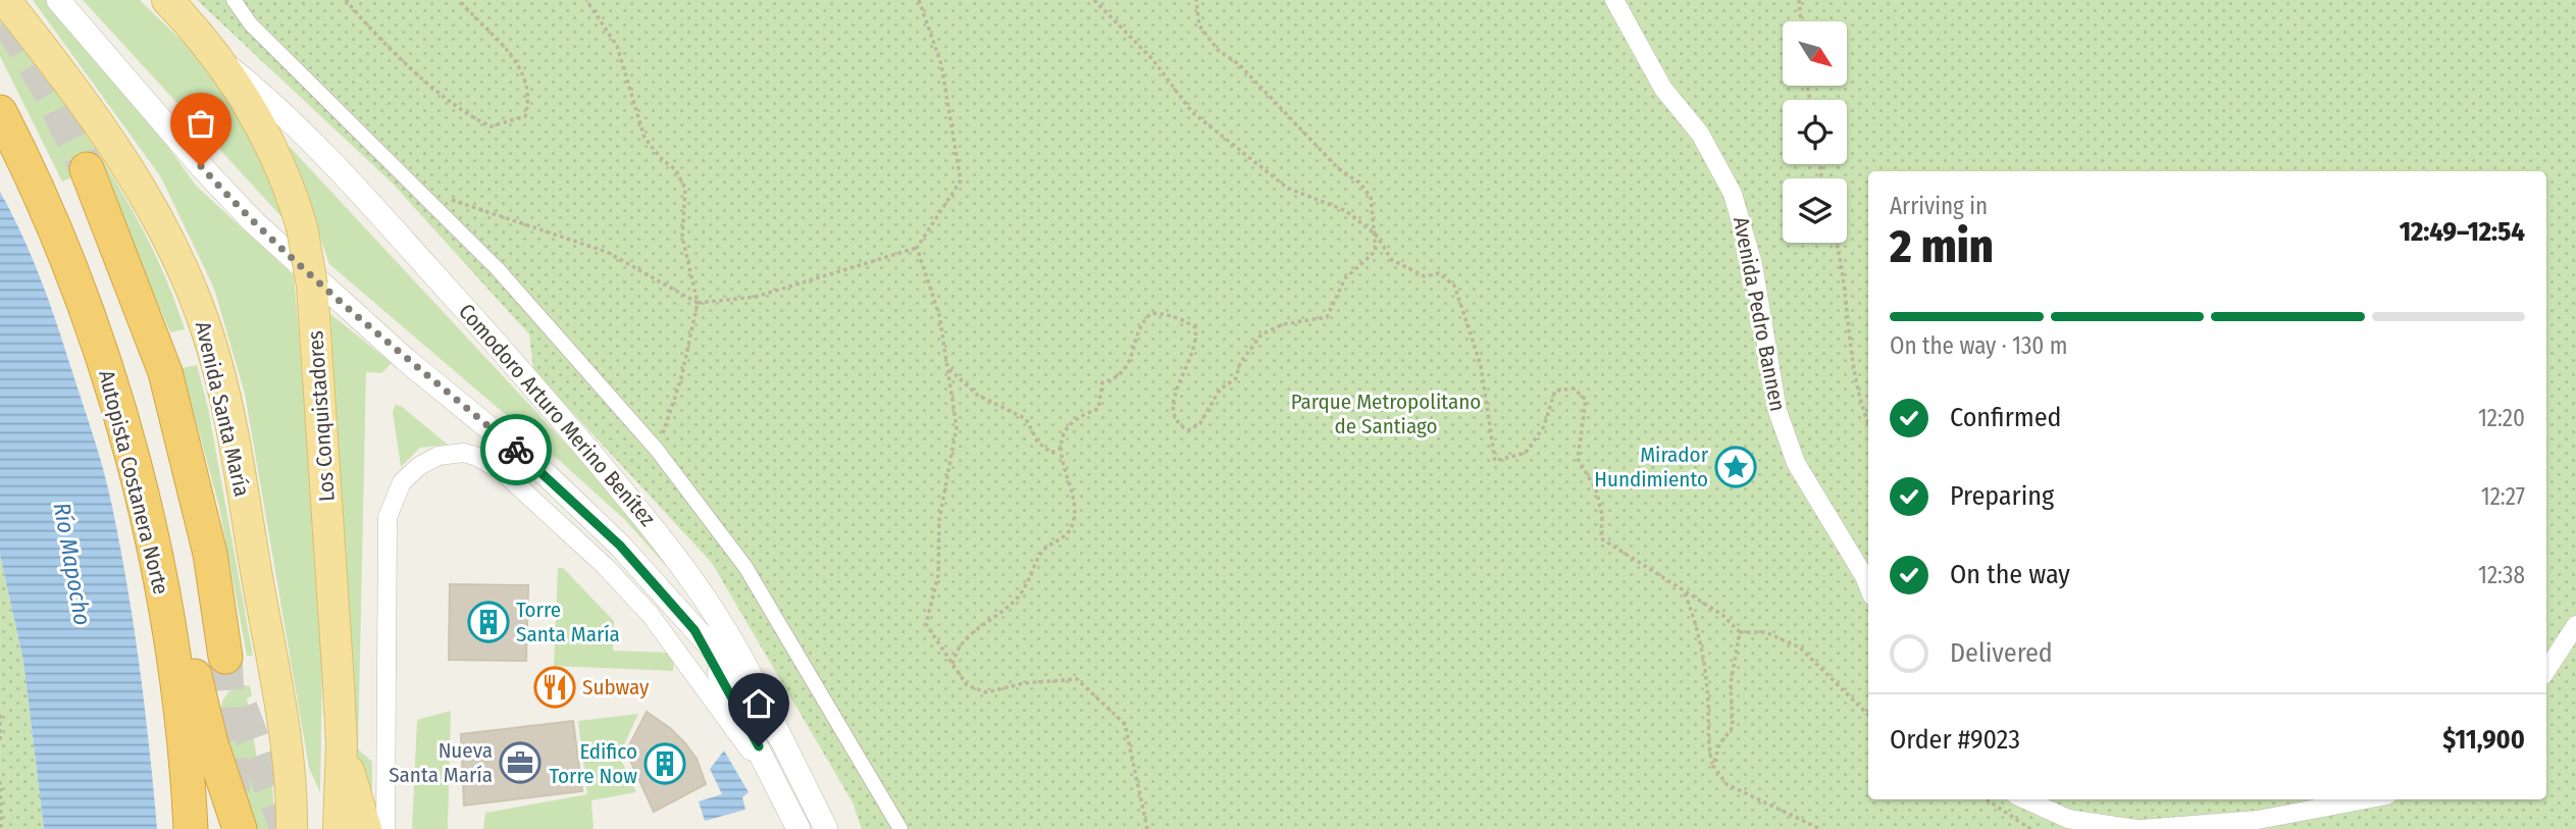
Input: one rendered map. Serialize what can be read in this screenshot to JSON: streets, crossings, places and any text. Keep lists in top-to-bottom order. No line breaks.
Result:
{"streets":{"highway":["Autopista Costanera Norte"],"main road":["Avenida Santa María","Los Conquistadores"],"street":["Avenida Pedro Bannen","Comodoro Arturo Merino Benítez"]},"crossings":[["Comodoro Arturo Merino Benítez","Los Conquistadores"]],"water":["Río Mapocho"],"parks":["Parque Metropolitano de Santiago"],"places":{"place":["Mirador Hundimiento"],"building":["Torre Santa María","Edifico Torre Now"],"restaurant":["Subway"],"office":["Nueva Santa María"]},"north":"bottom right","page":{"heading":["2 min","Arriving in","12:49–12:54"],"panel":["Order #9023","$11,900"],"bar":"On the way · 130 m","list":[["Confirmed","12:20"],["Preparing","12:27"],["On the way","12:38"],"Delivered"]}}
